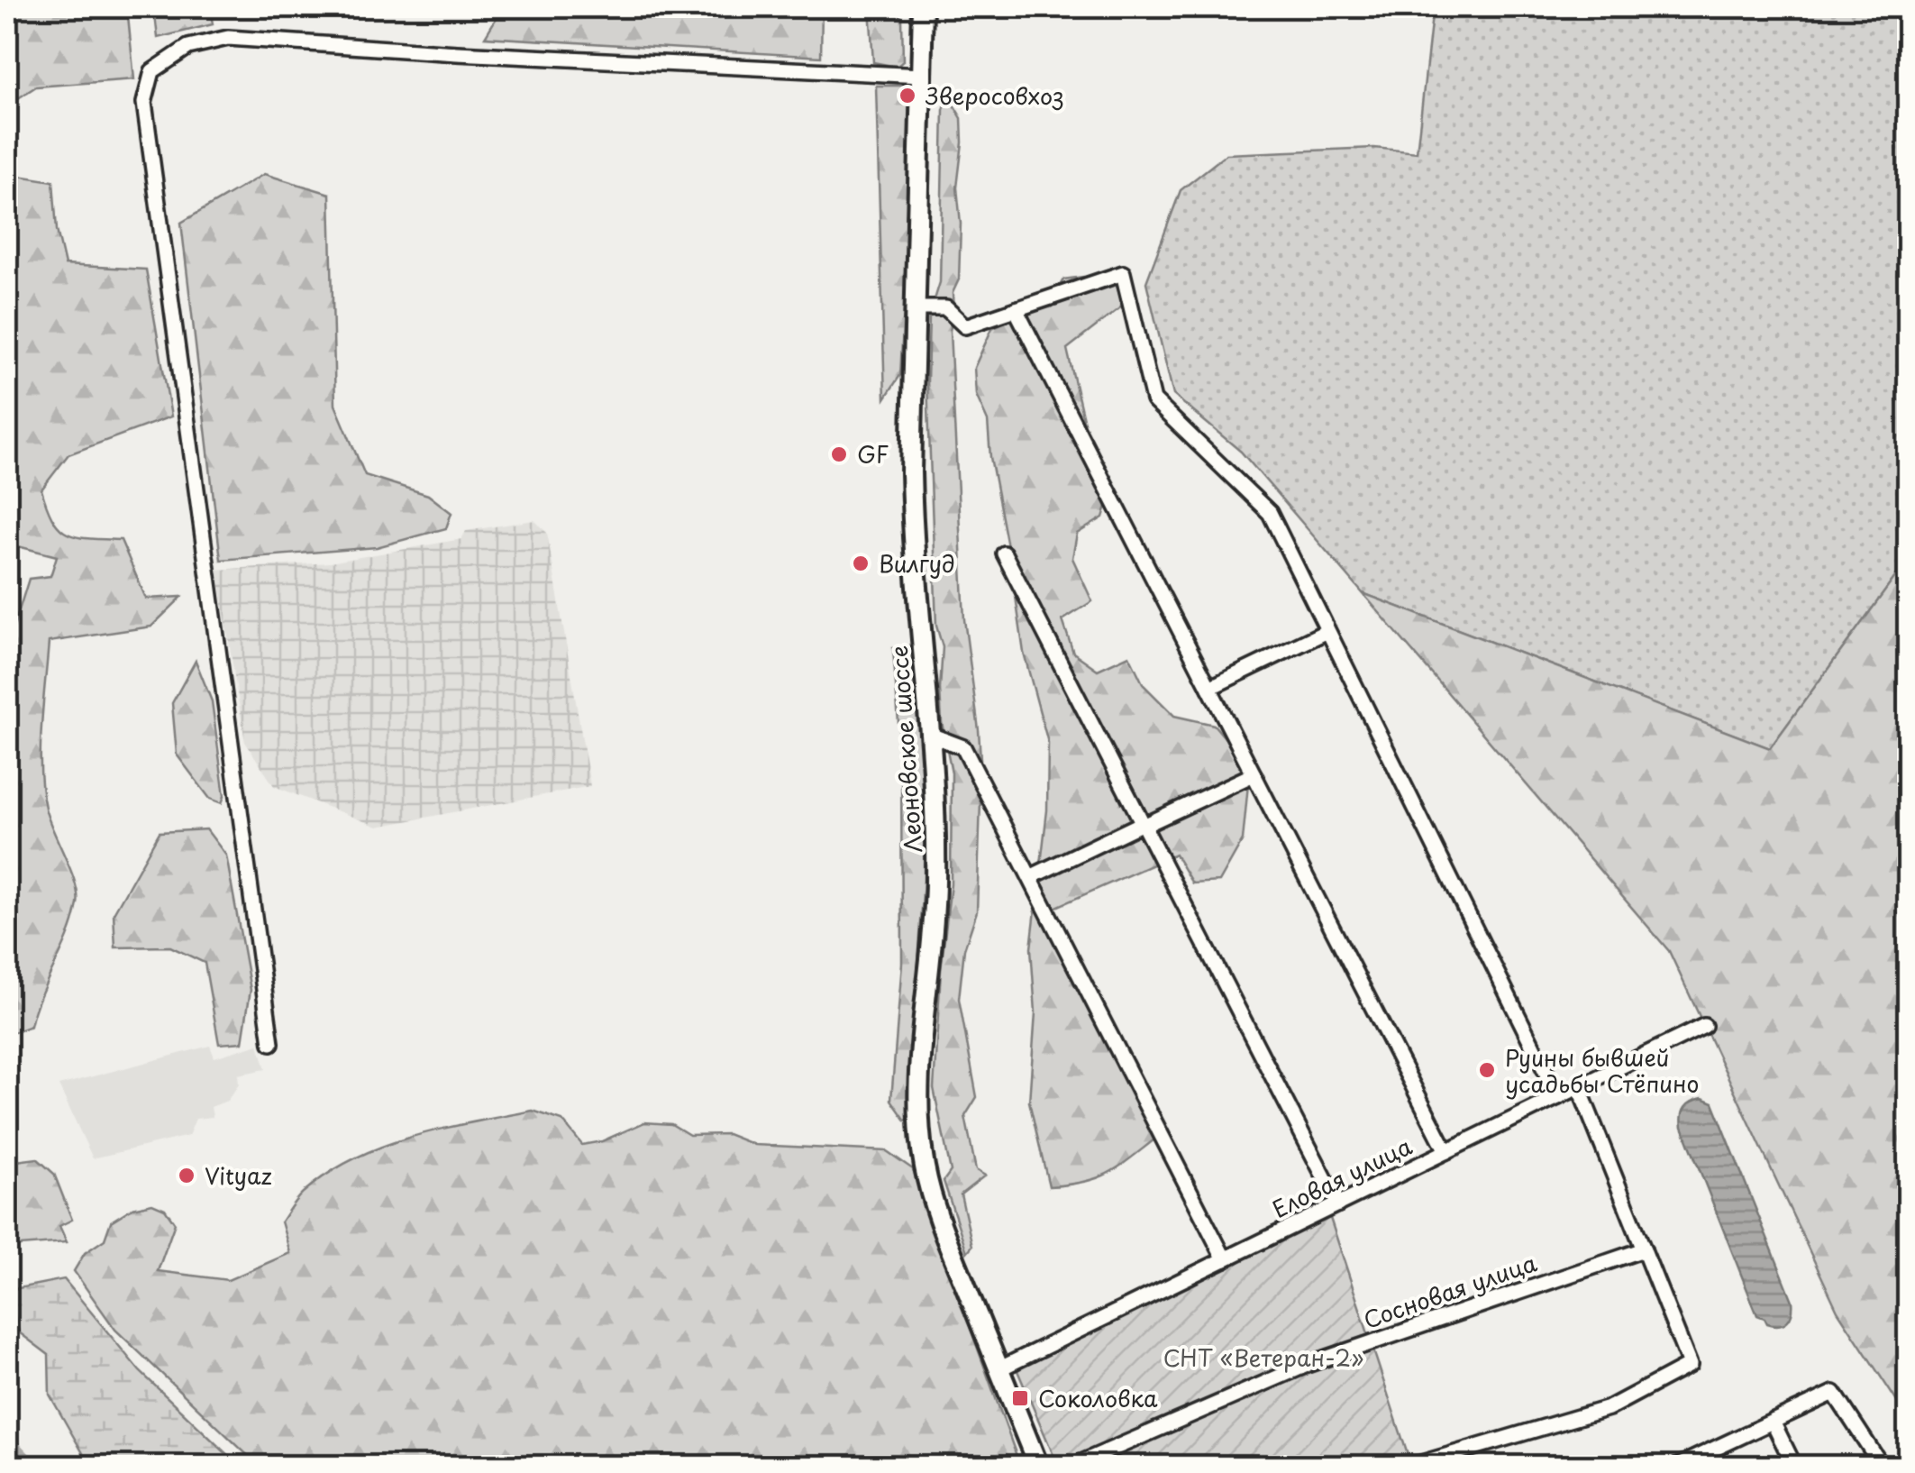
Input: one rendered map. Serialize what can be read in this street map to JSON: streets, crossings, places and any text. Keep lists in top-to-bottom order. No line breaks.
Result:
{"streets":{"main road":["Леоновское шоссе"],"street":["Еловая улица","Сосновая улица"]},"crossings":[["Леоновское шоссе","Еловая улица"]],"parks":["СНТ «Ветеран-2»"],"places":{"other":["Зверосовхоз","GF","Вилгуд","Руины бывшей усадьбы Стёпино","Vityaz"],"transit":["Соколовка"]}}
